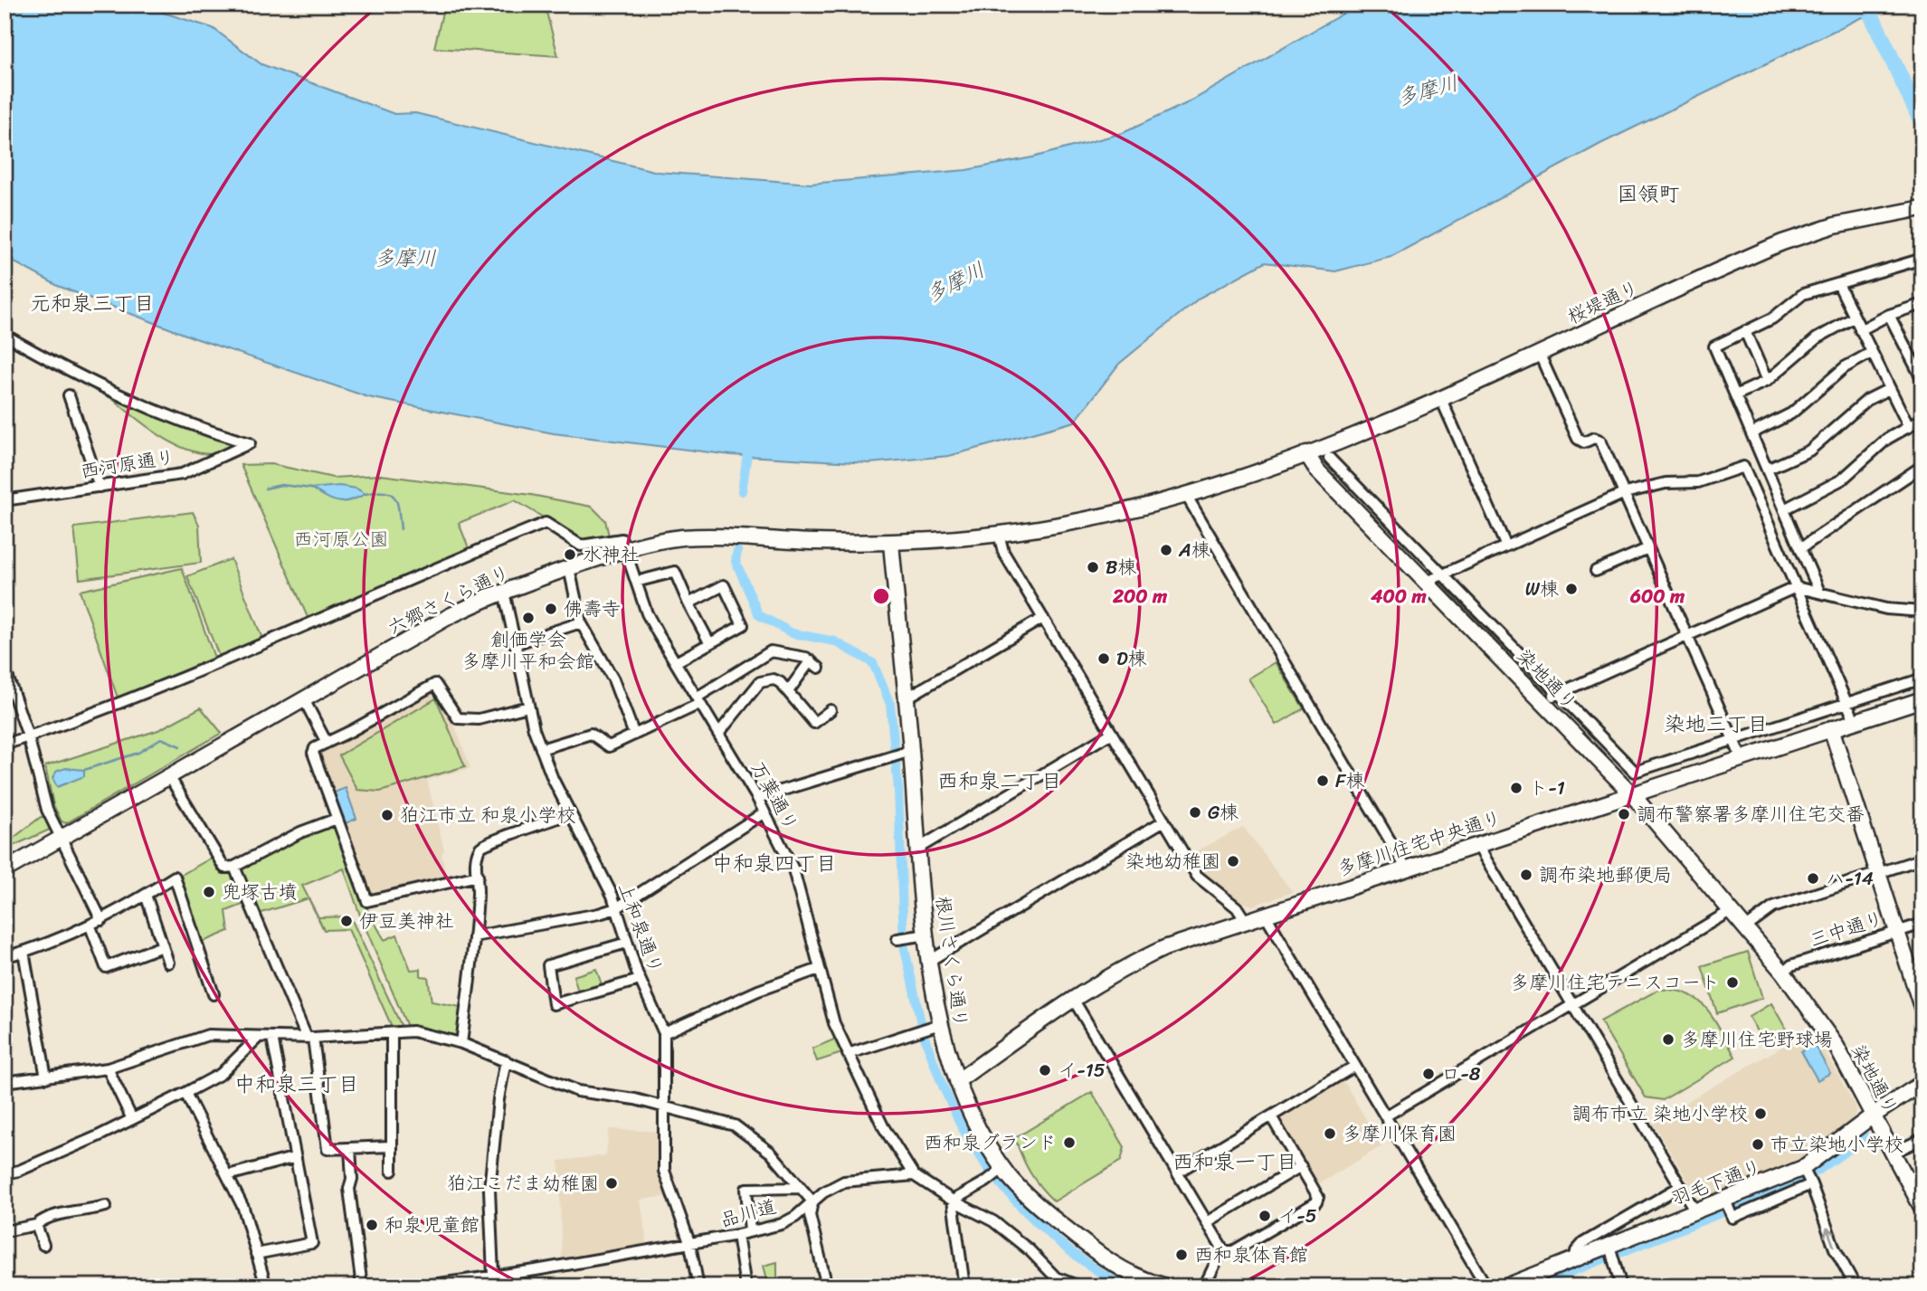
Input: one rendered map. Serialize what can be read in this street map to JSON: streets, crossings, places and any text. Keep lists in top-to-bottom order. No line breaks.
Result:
{"streets":{"street":["桜堤通り","西河原通り","六郷さくら通り","染地通り","万葉通り","多摩川住宅中央通り","上和泉通り","三中通り","根川さくら通り","羽毛下通り","品川道"]},"crossings":[["桜堤通り","染地通り"],["六郷さくら通り","万葉通り"],["六郷さくら通り","上和泉通り"],["六郷さくら通り","根川さくら通り"],["染地通り","多摩川住宅中央通り"],["染地通り","三中通り"],["染地通り","羽毛下通り"],["万葉通り","品川道"],["多摩川住宅中央通り","根川さくら通り"],["上和泉通り","品川道"]],"districts":["国領町","元和泉三丁目","染地三丁目","西和泉二丁目","中和泉四丁目","中和泉三丁目","西和泉一丁目"],"water":["多摩川"],"parks":["西河原公園"],"places":["A棟","水神社","B棟","W棟","佛壽寺","創価学会 多摩川平和会館","D棟","F棟","ト-1","G棟","調布警察署多摩川住宅交番","狛江市立 和泉小学校","染地幼稚園","調布染地郵便局","ハ-14","兜塚古墳","伊豆美神社","多摩川住宅テニスコート","多摩川住宅野球場","イ-15","ロ-8","調布市立 染地小学校","多摩川保育園","西和泉グランド","市立染地小学校","狛江こだま幼稚園","イ-5","和泉児童館","西和泉体育館"],"rings":["200 m","400 m","600 m"]}
